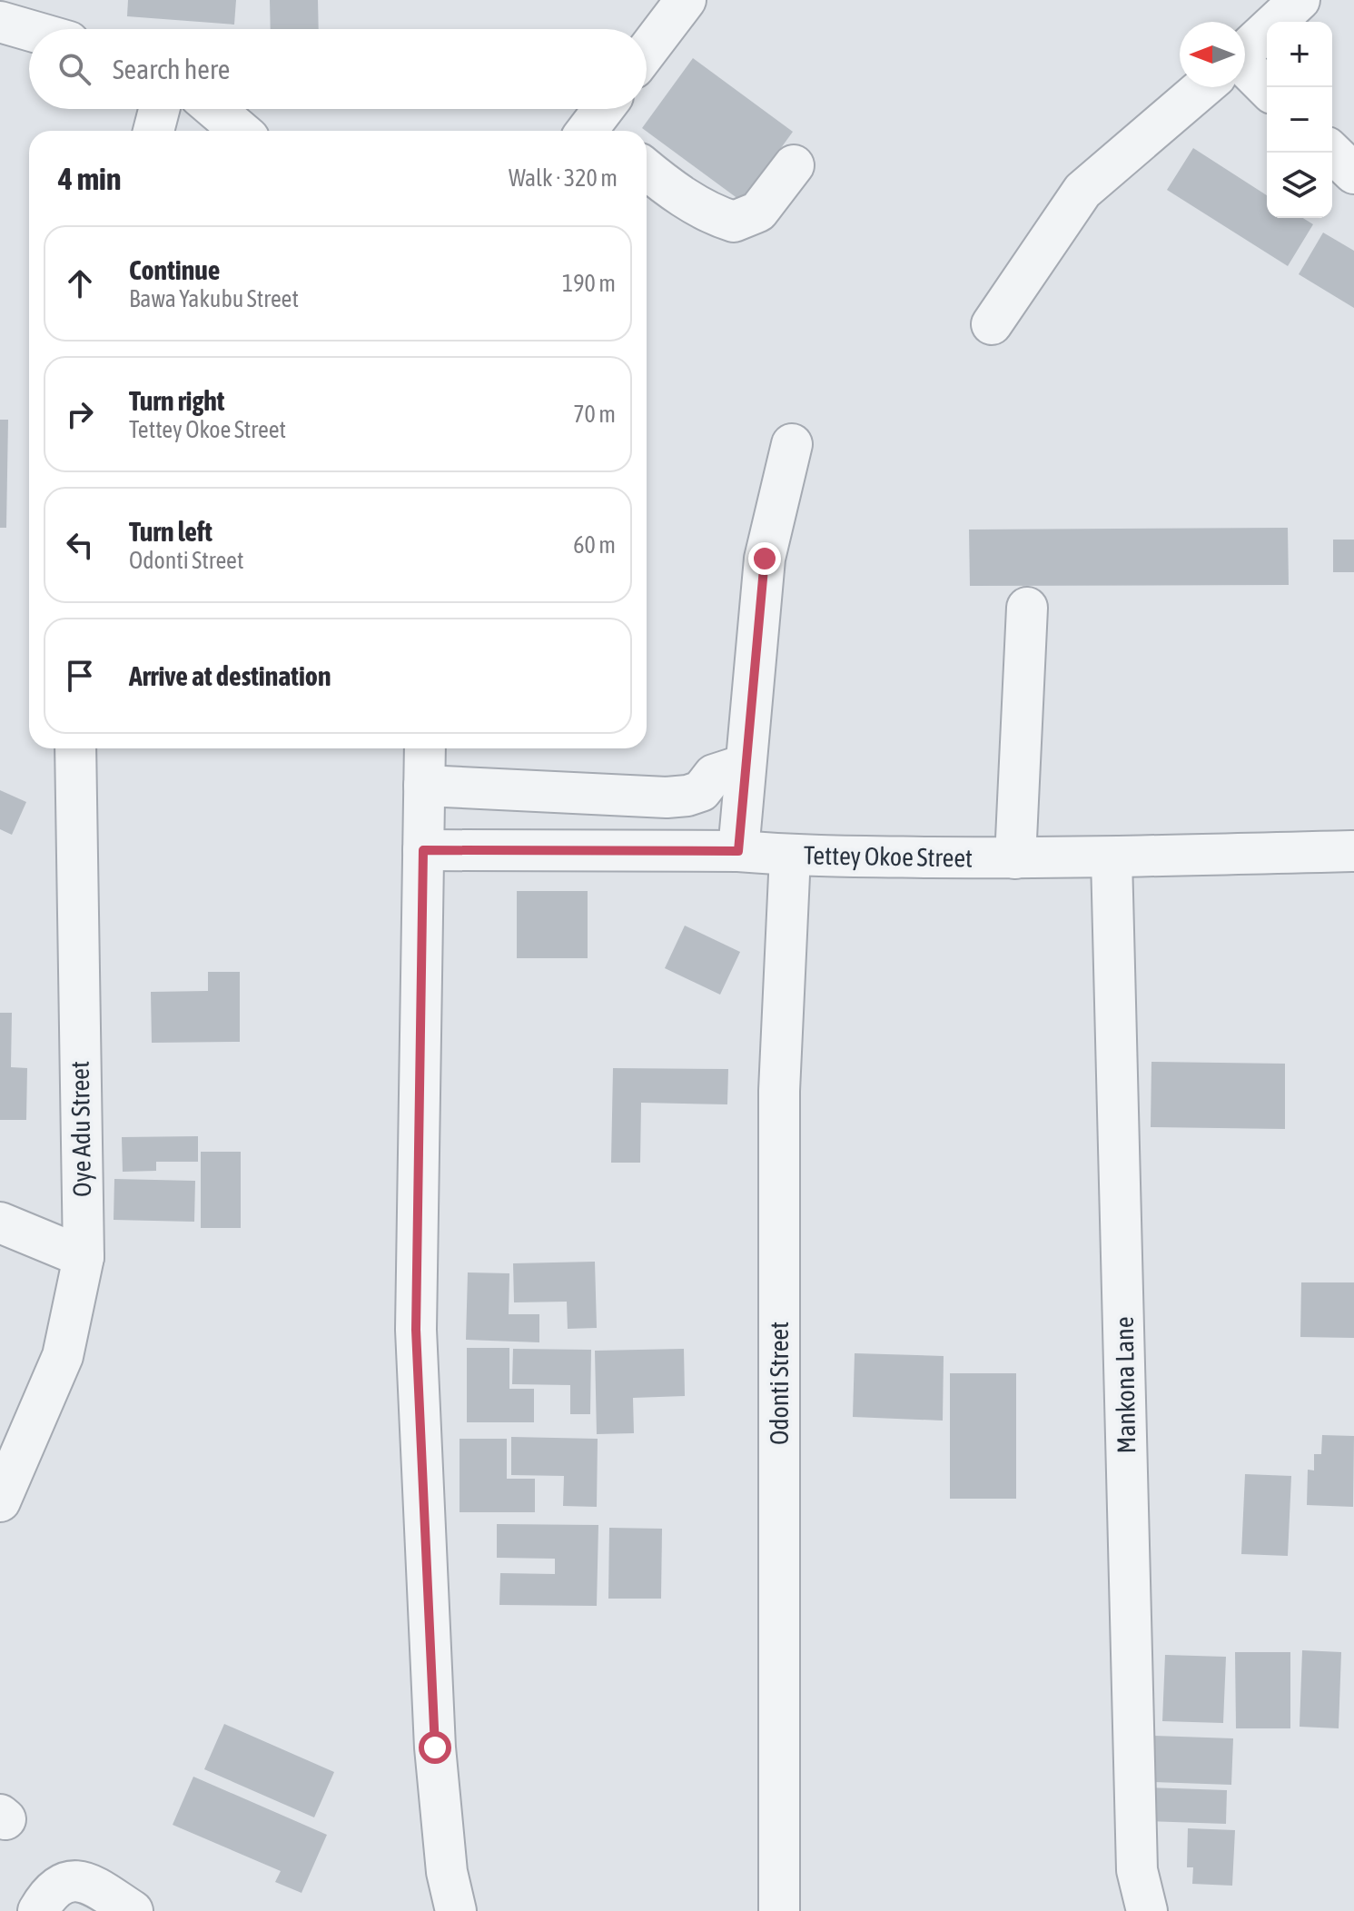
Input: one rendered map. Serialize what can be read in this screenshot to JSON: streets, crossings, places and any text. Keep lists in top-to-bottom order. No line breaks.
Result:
{"streets":{"street":["Tettey Okoe Street","Oye Adu Street","Odonti Street","Mankona Lane"]},"crossings":[["Tettey Okoe Street","Odonti Street"],["Tettey Okoe Street","Mankona Lane"]],"north":"left","page":{"map_buttons":["+","−"],"search":"Search here","heading":["4 min","Walk · 320 m"],"list":[["Continue","Bawa Yakubu Street","190 m"],["Turn right","Tettey Okoe Street","70 m"],["Turn left","Odonti Street","60 m"],"Arrive at destination"]}}
